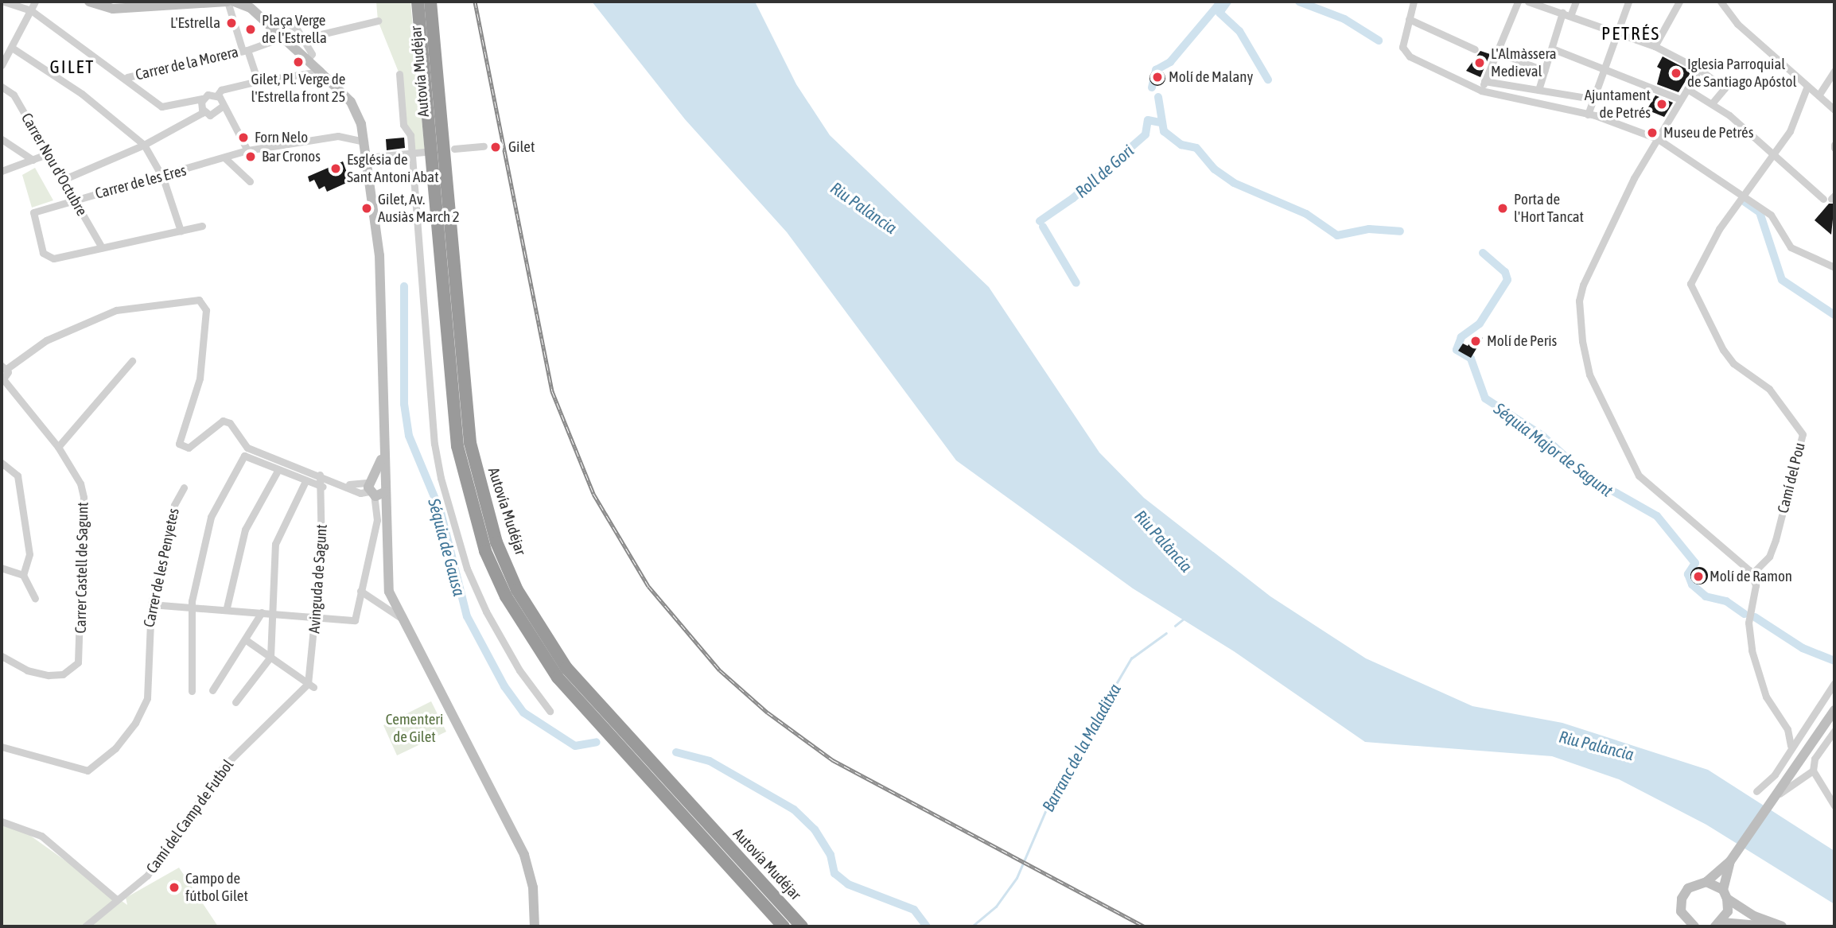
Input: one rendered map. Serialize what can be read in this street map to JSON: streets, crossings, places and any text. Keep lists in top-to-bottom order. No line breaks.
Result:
{"streets":{"highway":["Autovía Mudéjar"],"street":["Carrer de la Morera","Carrer Nou d'Octubre","Carrer de les Eres","Camí del Pou","Carrer Castell de Sagunt","Carrer de les Penyetes","Avinguda de Sagunt","Camí del Camp de Futbol"]},"crossings":[["Carrer Nou d'Octubre","Carrer de les Eres"],["Avinguda de Sagunt","Camí del Camp de Futbol"]],"districts":["PETRÉS","GILET"],"water":["Roll de Gori","Riu Palància","Séquia Major de Sagunt","Séquia de Gausa","Barranc de la Maladitxa"],"parks":["Cementeri de Gilet"],"places":["L'Estrella","Plaça Verge de l'Estrella","Gilet, Pl. Verge de l'Estrella front 25","L'Almàssera Medieval","Iglesia Parroquial de Santiago Apóstol","Molí de Malany","Ajuntament de Petrés","Museu de Petrés","Forn Nelo","Gilet","Bar Cronos","Església de Sant Antoni Abat","Gilet, Av. Ausiàs March 2","Porta de l'Hort Tancat","Molí de Peris","Molí de Ramon","Campo de fútbol Gilet"]}
